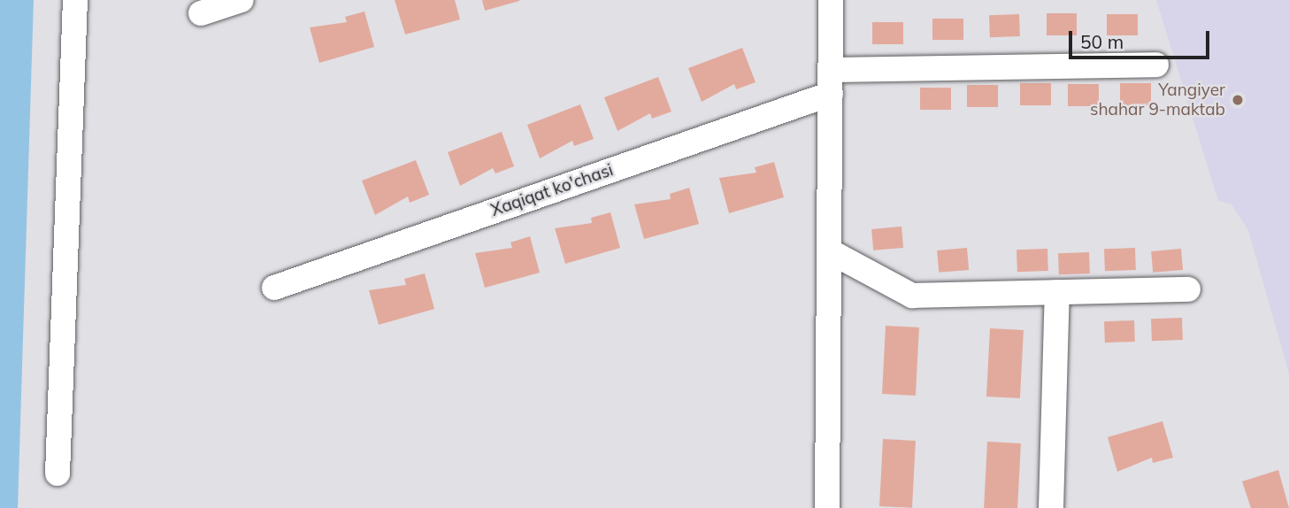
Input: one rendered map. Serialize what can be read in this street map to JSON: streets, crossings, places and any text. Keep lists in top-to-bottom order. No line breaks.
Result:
{"streets":{"street":["Xaqiqat ko'chasi"]},"places":["Yangiyer shahar 9-maktab"],"scale_bar":"50 m"}
